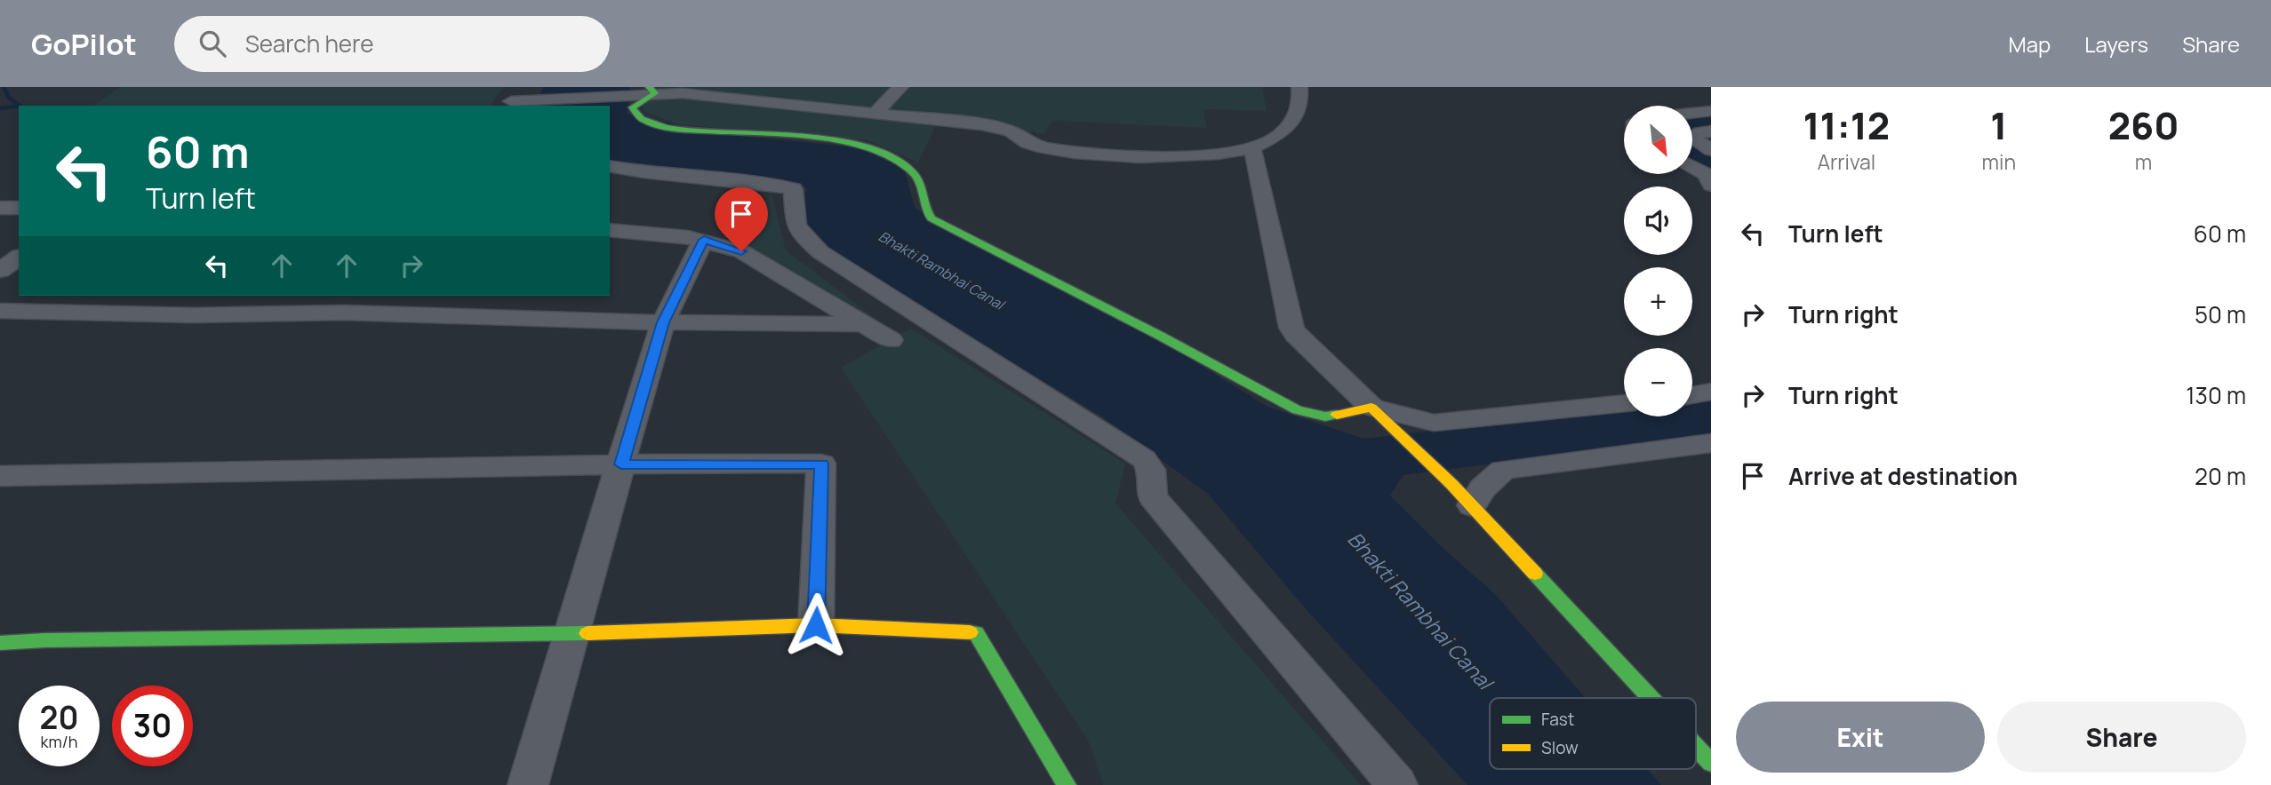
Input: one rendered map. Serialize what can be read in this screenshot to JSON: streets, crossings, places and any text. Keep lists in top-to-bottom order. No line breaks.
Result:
{"water":["Bhakti Rambhai Canal"],"legend":["Fast","Slow"],"north":"bottom right","page":{"header":"GoPilot","search":"Search here","nav":["Map","Layers","Share"],"eta":["11:12","Arrival","1","min","260","m"],"map_buttons":["+","−"],"turn":["60 m","Turn left"],"list":[{"name":"Turn left","value":"60 m"},{"name":"Turn right","value":"50 m"},{"name":"Turn right","value":"130 m"},{"name":"Arrive at destination","value":"20 m"}],"speed":"20 km/h","limit":"30","buttons":["Exit","Share"]}}
